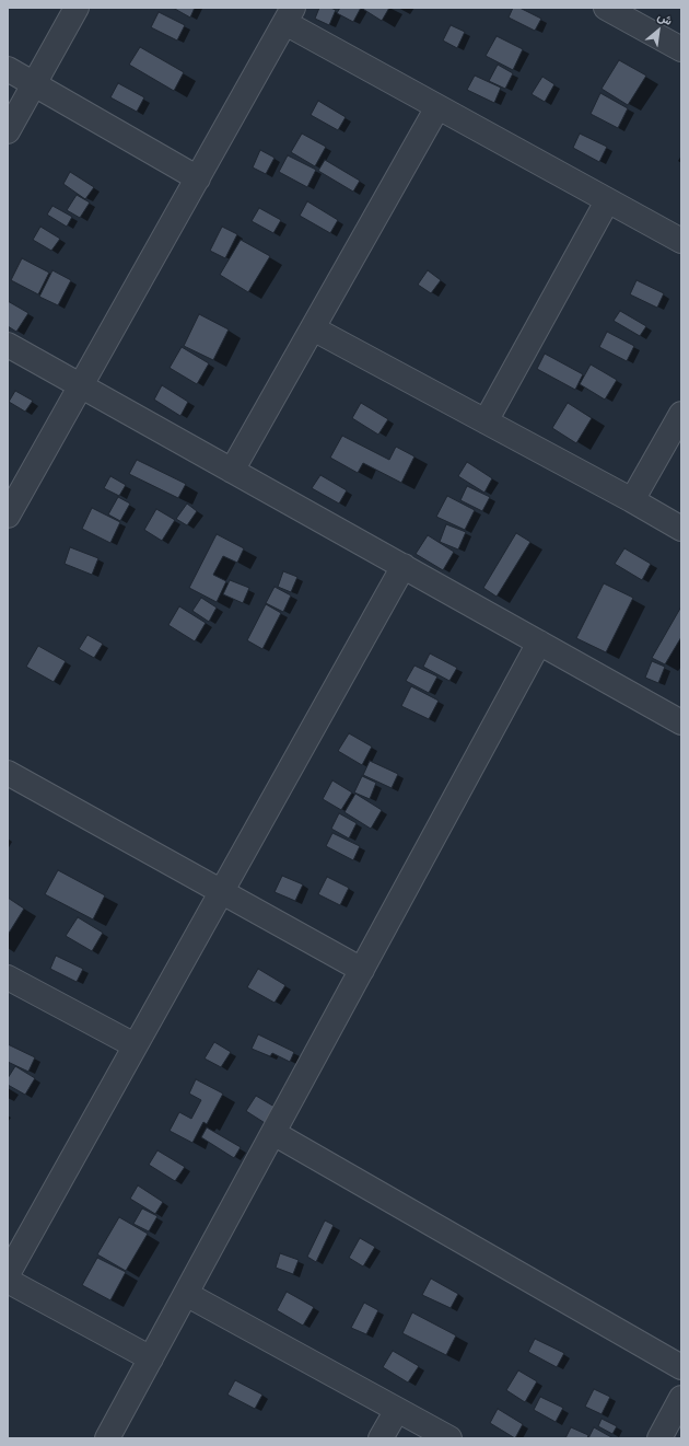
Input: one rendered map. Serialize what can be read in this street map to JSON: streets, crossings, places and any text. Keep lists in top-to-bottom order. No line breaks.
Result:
{"north":"top right"}
